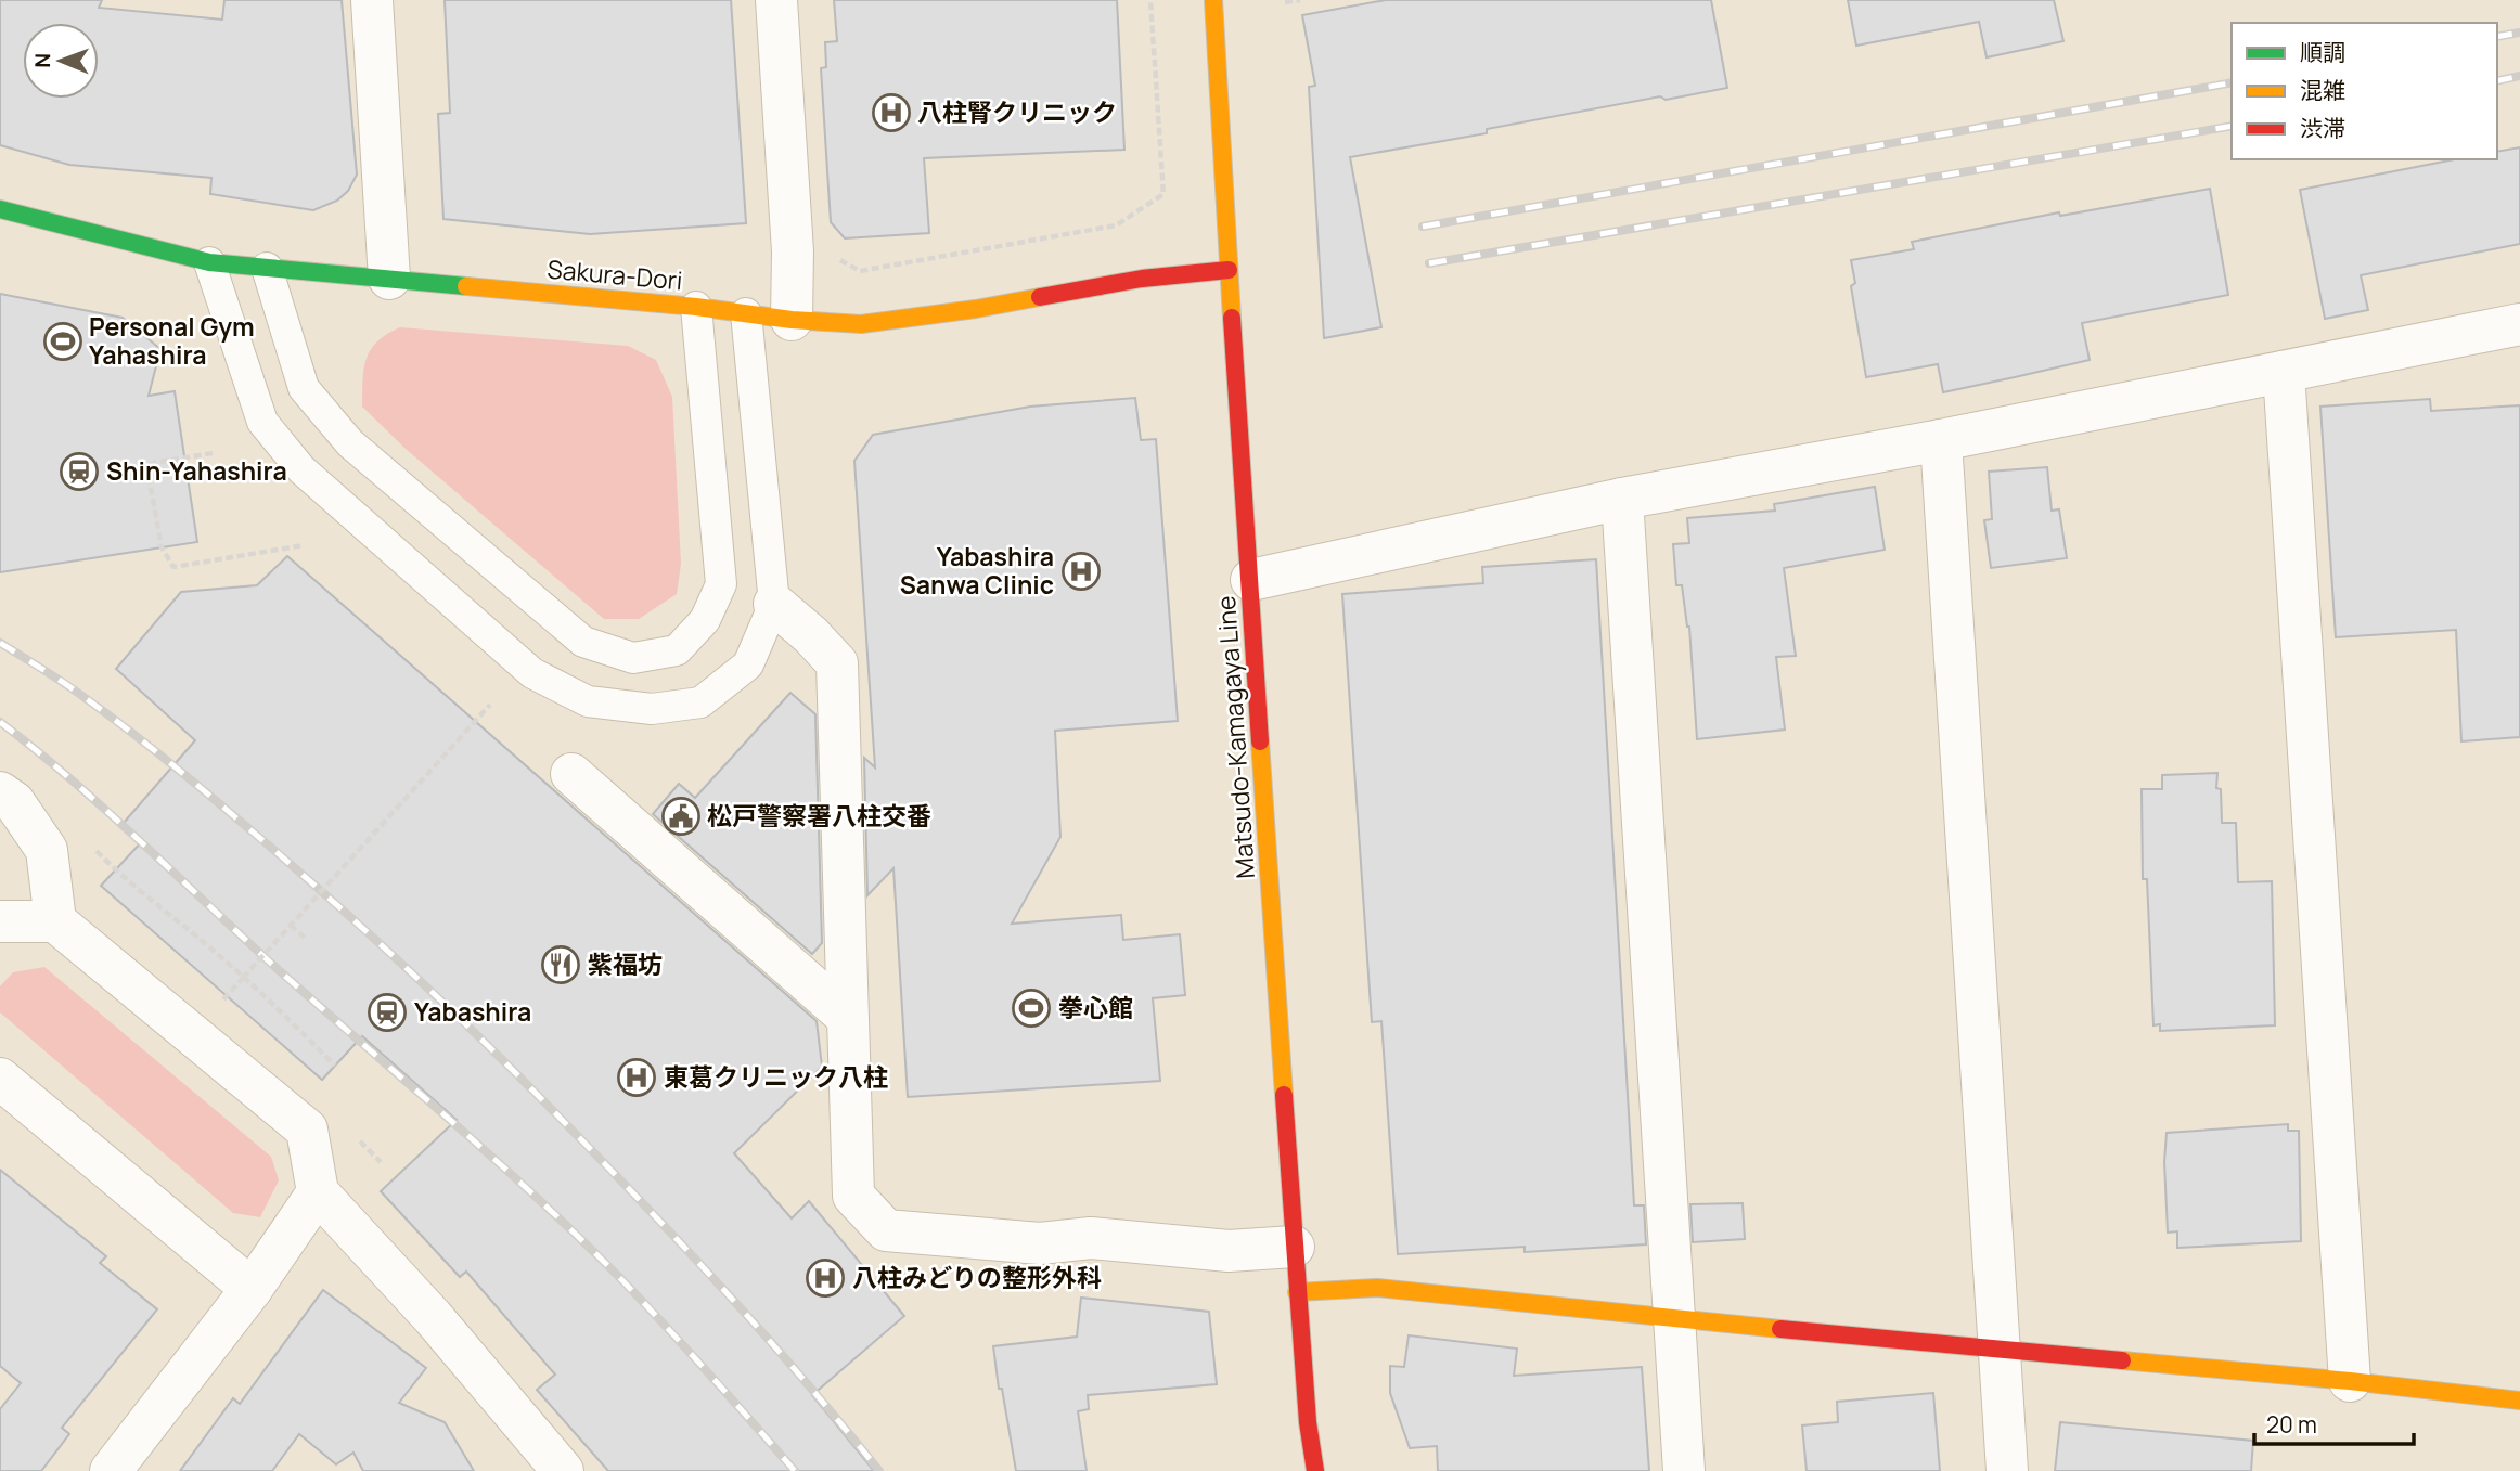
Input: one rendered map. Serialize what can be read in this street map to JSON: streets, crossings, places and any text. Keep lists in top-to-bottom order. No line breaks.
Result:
{"streets":{"street":["Sakura-Dori","Matsudo-Kamagaya Line"]},"crossings":[["Sakura-Dori","Matsudo-Kamagaya Line"]],"places":{"hospital":["八柱腎クリニック","Yabashira Sanwa Clinic","東葛クリニック八柱","八柱みどりの整形外科"],"sports":["Personal Gym Yahashira","拳心館"],"station":["Shin-Yahashira","Yabashira"],"public building":["松戸警察署八柱交番"],"restaurant":["紫福坊"]},"legend":["順調","混雑","渋滞"],"scale_bar":"20 m","north":"left"}
